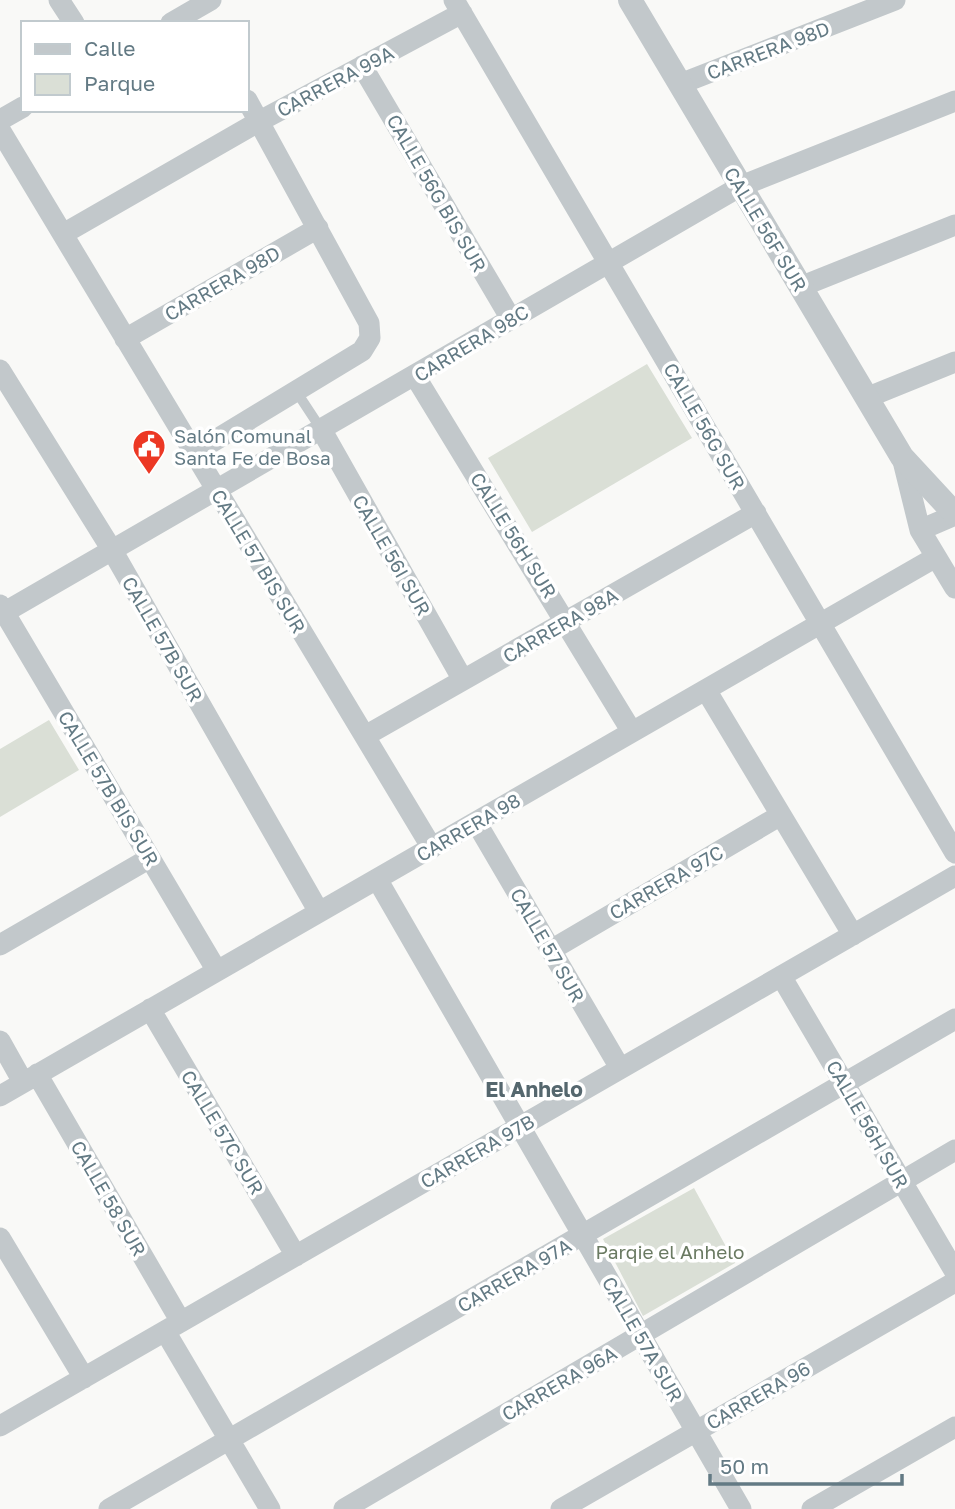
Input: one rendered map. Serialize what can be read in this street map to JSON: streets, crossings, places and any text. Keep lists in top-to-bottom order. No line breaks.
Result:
{"streets":{"street":["CARRERA 98D","CARRERA 99A","CALLE 56G BIS SUR","CALLE 56F SUR","CARRERA 98C","CALLE 56G SUR","CALLE 56H SUR","CALLE 56I SUR","CALLE 57 BIS SUR","CARRERA 98A","CALLE 57B SUR","CALLE 57B BIS SUR","CARRERA 98","CARRERA 97C","CALLE 57 SUR","CALLE 57C SUR","CARRERA 97B","CALLE 58 SUR","CARRERA 97A","CALLE 57A SUR","CARRERA 96A","CARRERA 96"]},"crossings":[["CARRERA 98D","CALLE 56F SUR"],["CARRERA 98D","CALLE 57 BIS SUR"],["CARRERA 99A","CALLE 56G BIS SUR"],["CARRERA 99A","CALLE 56G SUR"],["CARRERA 99A","CALLE 57 BIS SUR"],["CALLE 56G BIS SUR","CARRERA 98C"],["CALLE 56F SUR","CARRERA 98C"],["CALLE 56F SUR","CARRERA 98"],["CARRERA 98C","CALLE 56G SUR"],["CARRERA 98C","CALLE 56H SUR"],["CARRERA 98C","CALLE 56I SUR"],["CARRERA 98C","CALLE 57 BIS SUR"],["CARRERA 98C","CALLE 57B SUR"],["CARRERA 98C","CALLE 57B BIS SUR"],["CALLE 56G SUR","CARRERA 98A"],["CALLE 56G SUR","CARRERA 98"],["CALLE 56H SUR","CARRERA 98A"],["CALLE 56H SUR","CARRERA 98"],["CALLE 56H SUR","CARRERA 97B"],["CALLE 56H SUR","CARRERA 97A"],["CALLE 56H SUR","CARRERA 96A"],["CALLE 56I SUR","CARRERA 98A"],["CALLE 57 BIS SUR","CARRERA 98A"],["CALLE 57 BIS SUR","CARRERA 98"],["CALLE 57B SUR","CARRERA 98"],["CALLE 57B BIS SUR","CARRERA 98"],["CARRERA 98","CALLE 57 SUR"],["CARRERA 98","CALLE 57C SUR"],["CARRERA 98","CALLE 58 SUR"],["CARRERA 98","CALLE 57A SUR"],["CARRERA 97C","CALLE 57 SUR"],["CALLE 57 SUR","CARRERA 97B"],["CALLE 57C SUR","CARRERA 97B"],["CARRERA 97B","CALLE 58 SUR"],["CARRERA 97B","CALLE 57A SUR"],["CALLE 58 SUR","CARRERA 97A"],["CARRERA 97A","CALLE 57A SUR"],["CALLE 57A SUR","CARRERA 96A"],["CALLE 57A SUR","CARRERA 96"]],"districts":["El Anhelo"],"parks":["Parqie el Anhelo"],"places":{"public building":["Salón Comunal Santa Fe de Bosa"]},"legend":["Calle","Parque"],"scale_bar":"50 m"}
